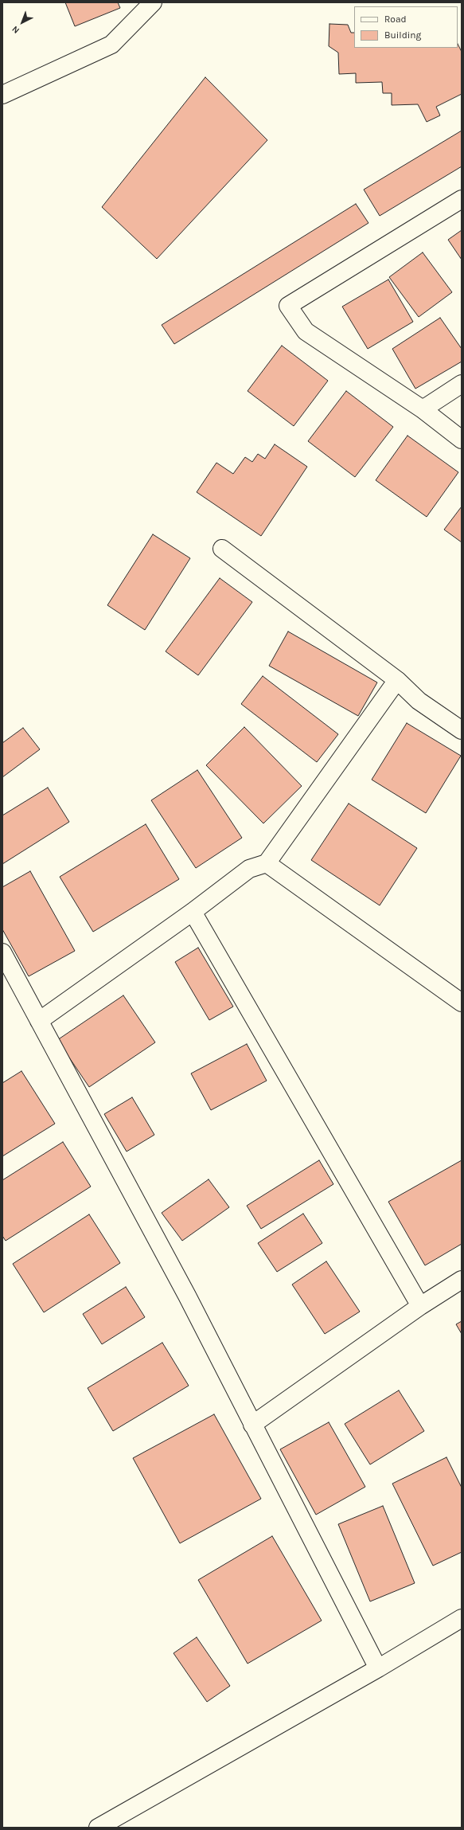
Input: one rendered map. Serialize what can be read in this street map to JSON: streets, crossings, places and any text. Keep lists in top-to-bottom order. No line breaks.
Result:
{"legend":["Road","Building"],"north":"bottom left"}
